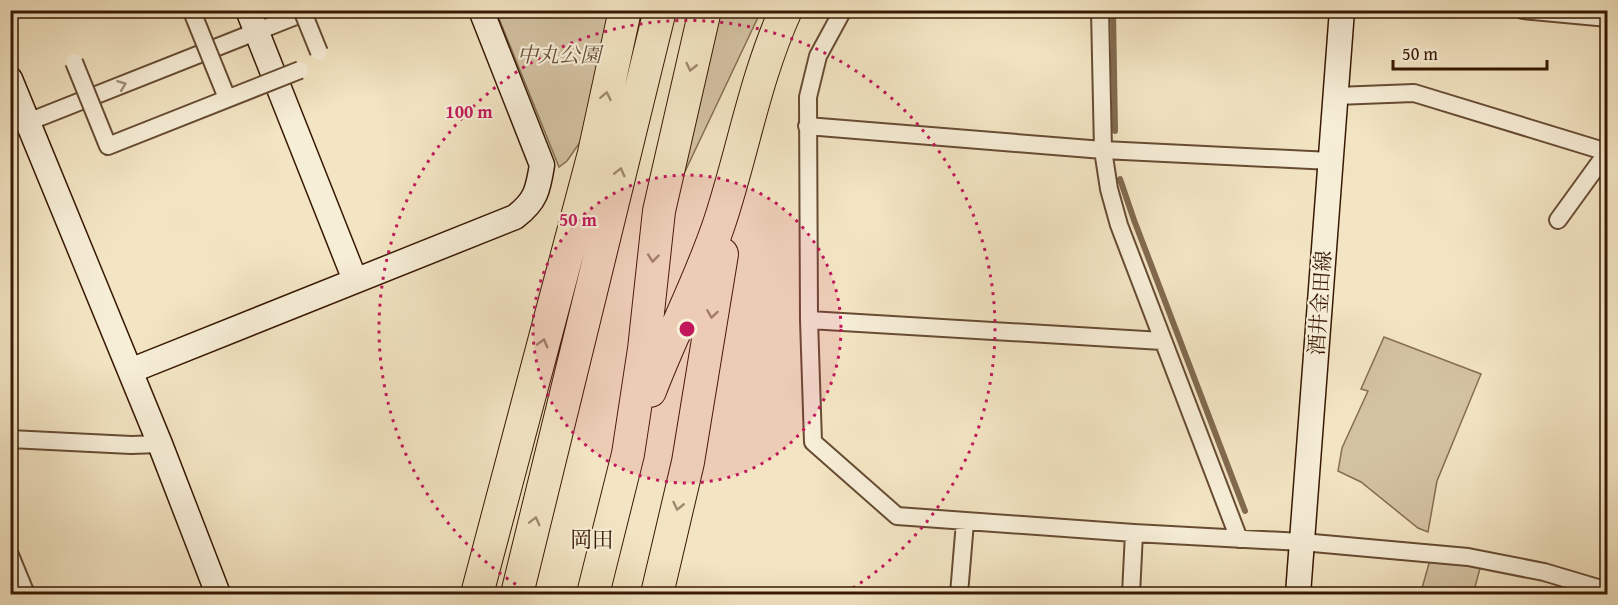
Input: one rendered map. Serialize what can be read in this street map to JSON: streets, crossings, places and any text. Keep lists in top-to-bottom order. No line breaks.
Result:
{"streets":{"street":["酒井金田線"]},"districts":["岡田"],"parks":["中丸公園"],"scale_bar":"50 m","rings":["100 m","50 m"]}
